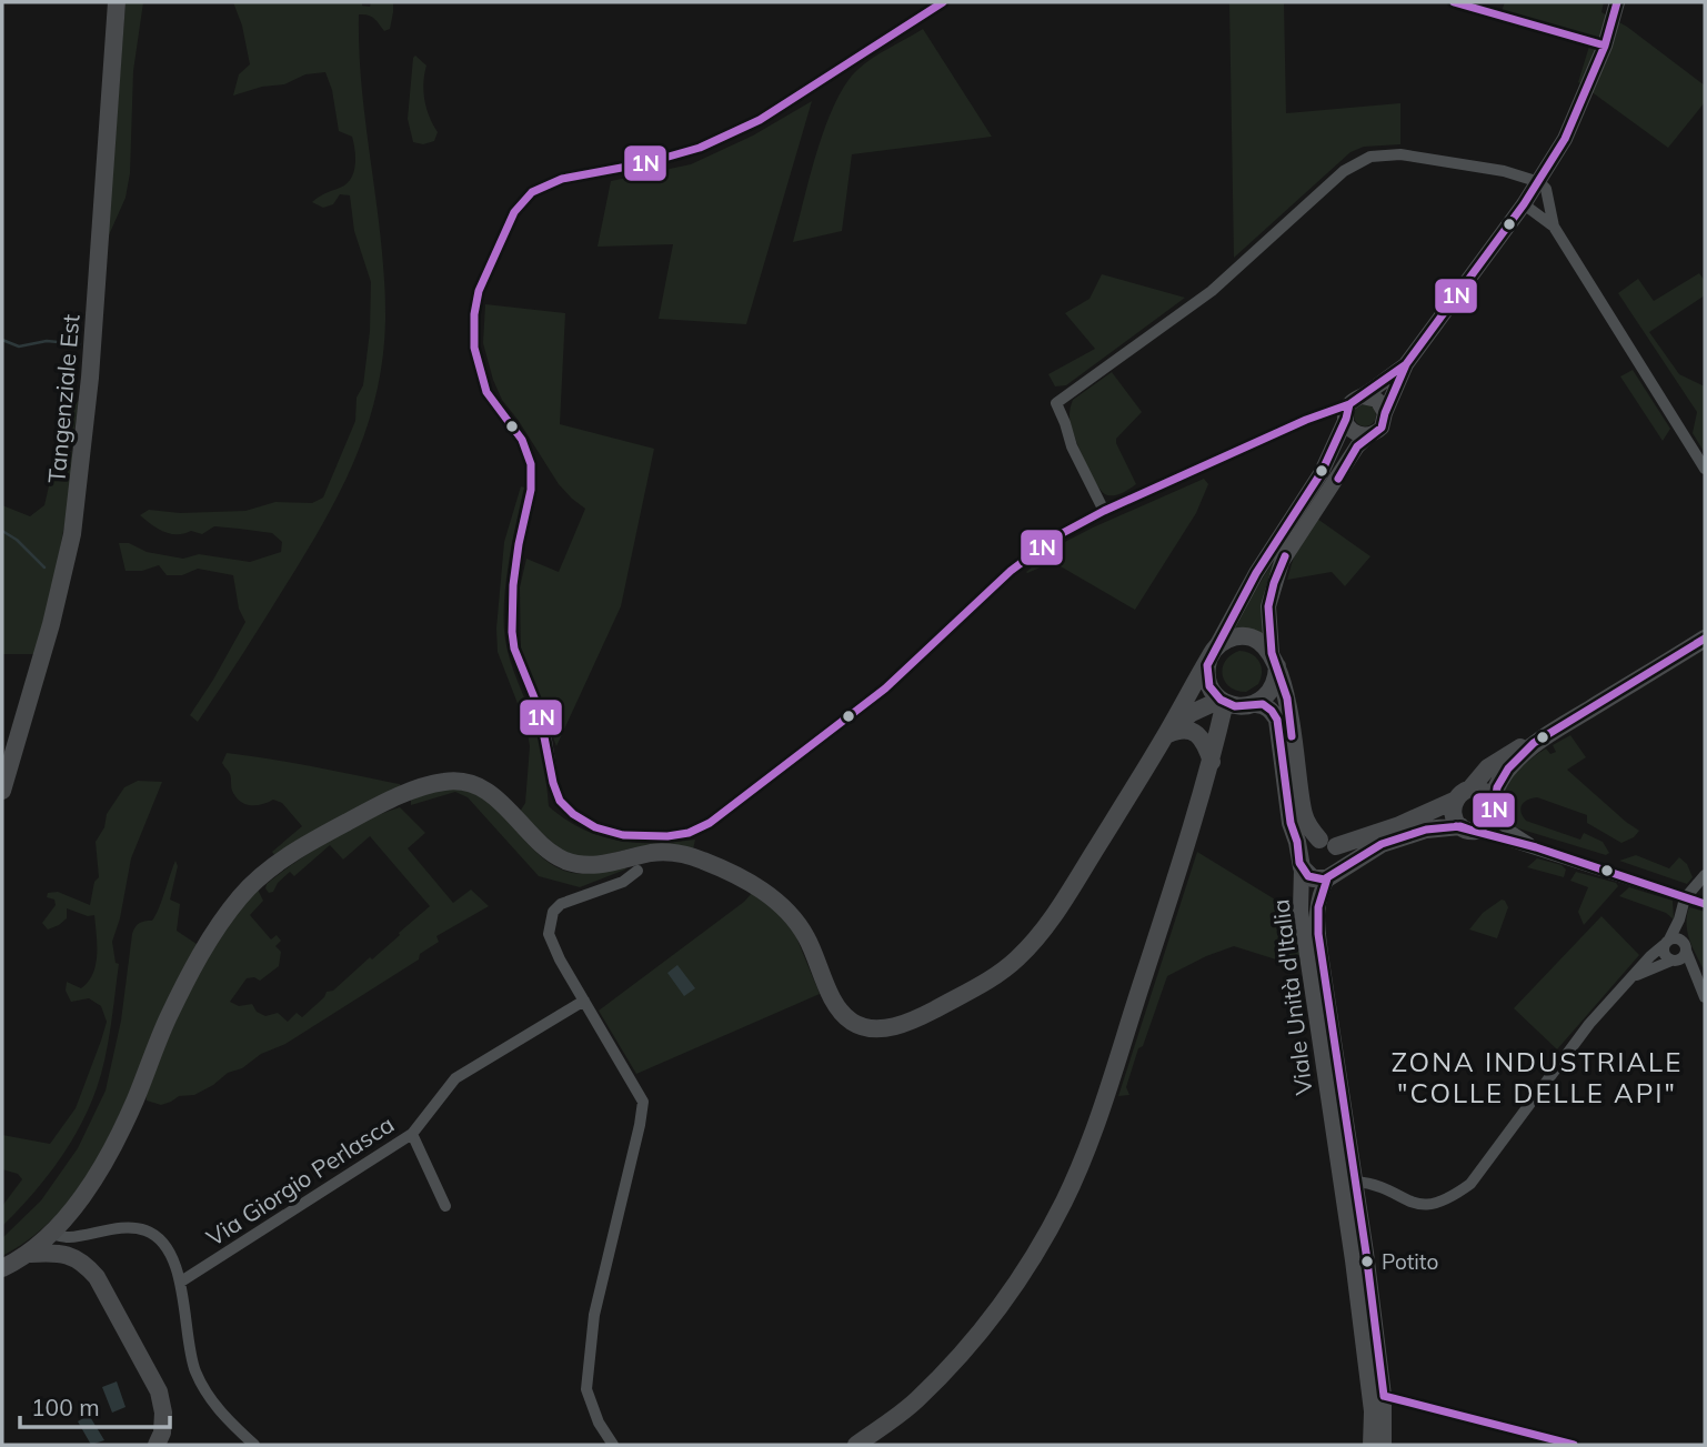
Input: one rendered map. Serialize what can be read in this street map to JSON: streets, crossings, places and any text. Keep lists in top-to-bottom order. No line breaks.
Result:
{"streets":{"main road":["Tangenziale Est"],"street":["Viale Unità d'Italia","Via Giorgio Perlasca"]},"districts":["ZONA INDUSTRIALE \"COLLE DELLE API\""],"places":["Potito"],"lines":["transit line 1N"],"scale_bar":"100 m"}
